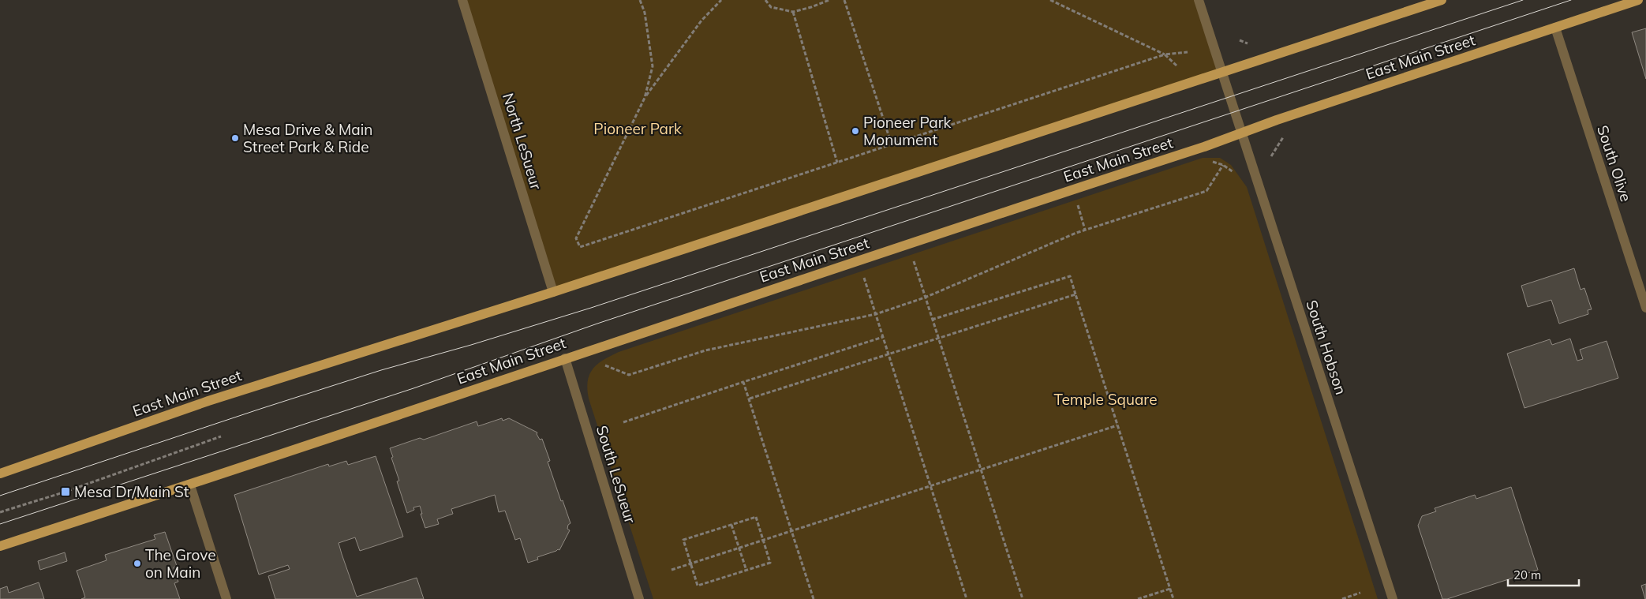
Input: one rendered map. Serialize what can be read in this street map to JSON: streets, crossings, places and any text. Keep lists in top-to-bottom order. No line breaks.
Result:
{"streets":{"main road":["East Main Street"],"street":["North LeSueur","South Olive","South Hobson","South LeSueur"]},"crossings":[["East Main Street","North LeSueur"],["East Main Street","South Olive"],["East Main Street","South Hobson"],["East Main Street","South LeSueur"]],"parks":["Pioneer Park","Temple Square"],"places":{"other":["Pioneer Park Monument","Mesa Drive & Main Street Park & Ride","The Grove on Main"],"transit":["Mesa Dr/Main St"]},"scale_bar":"20 m"}
